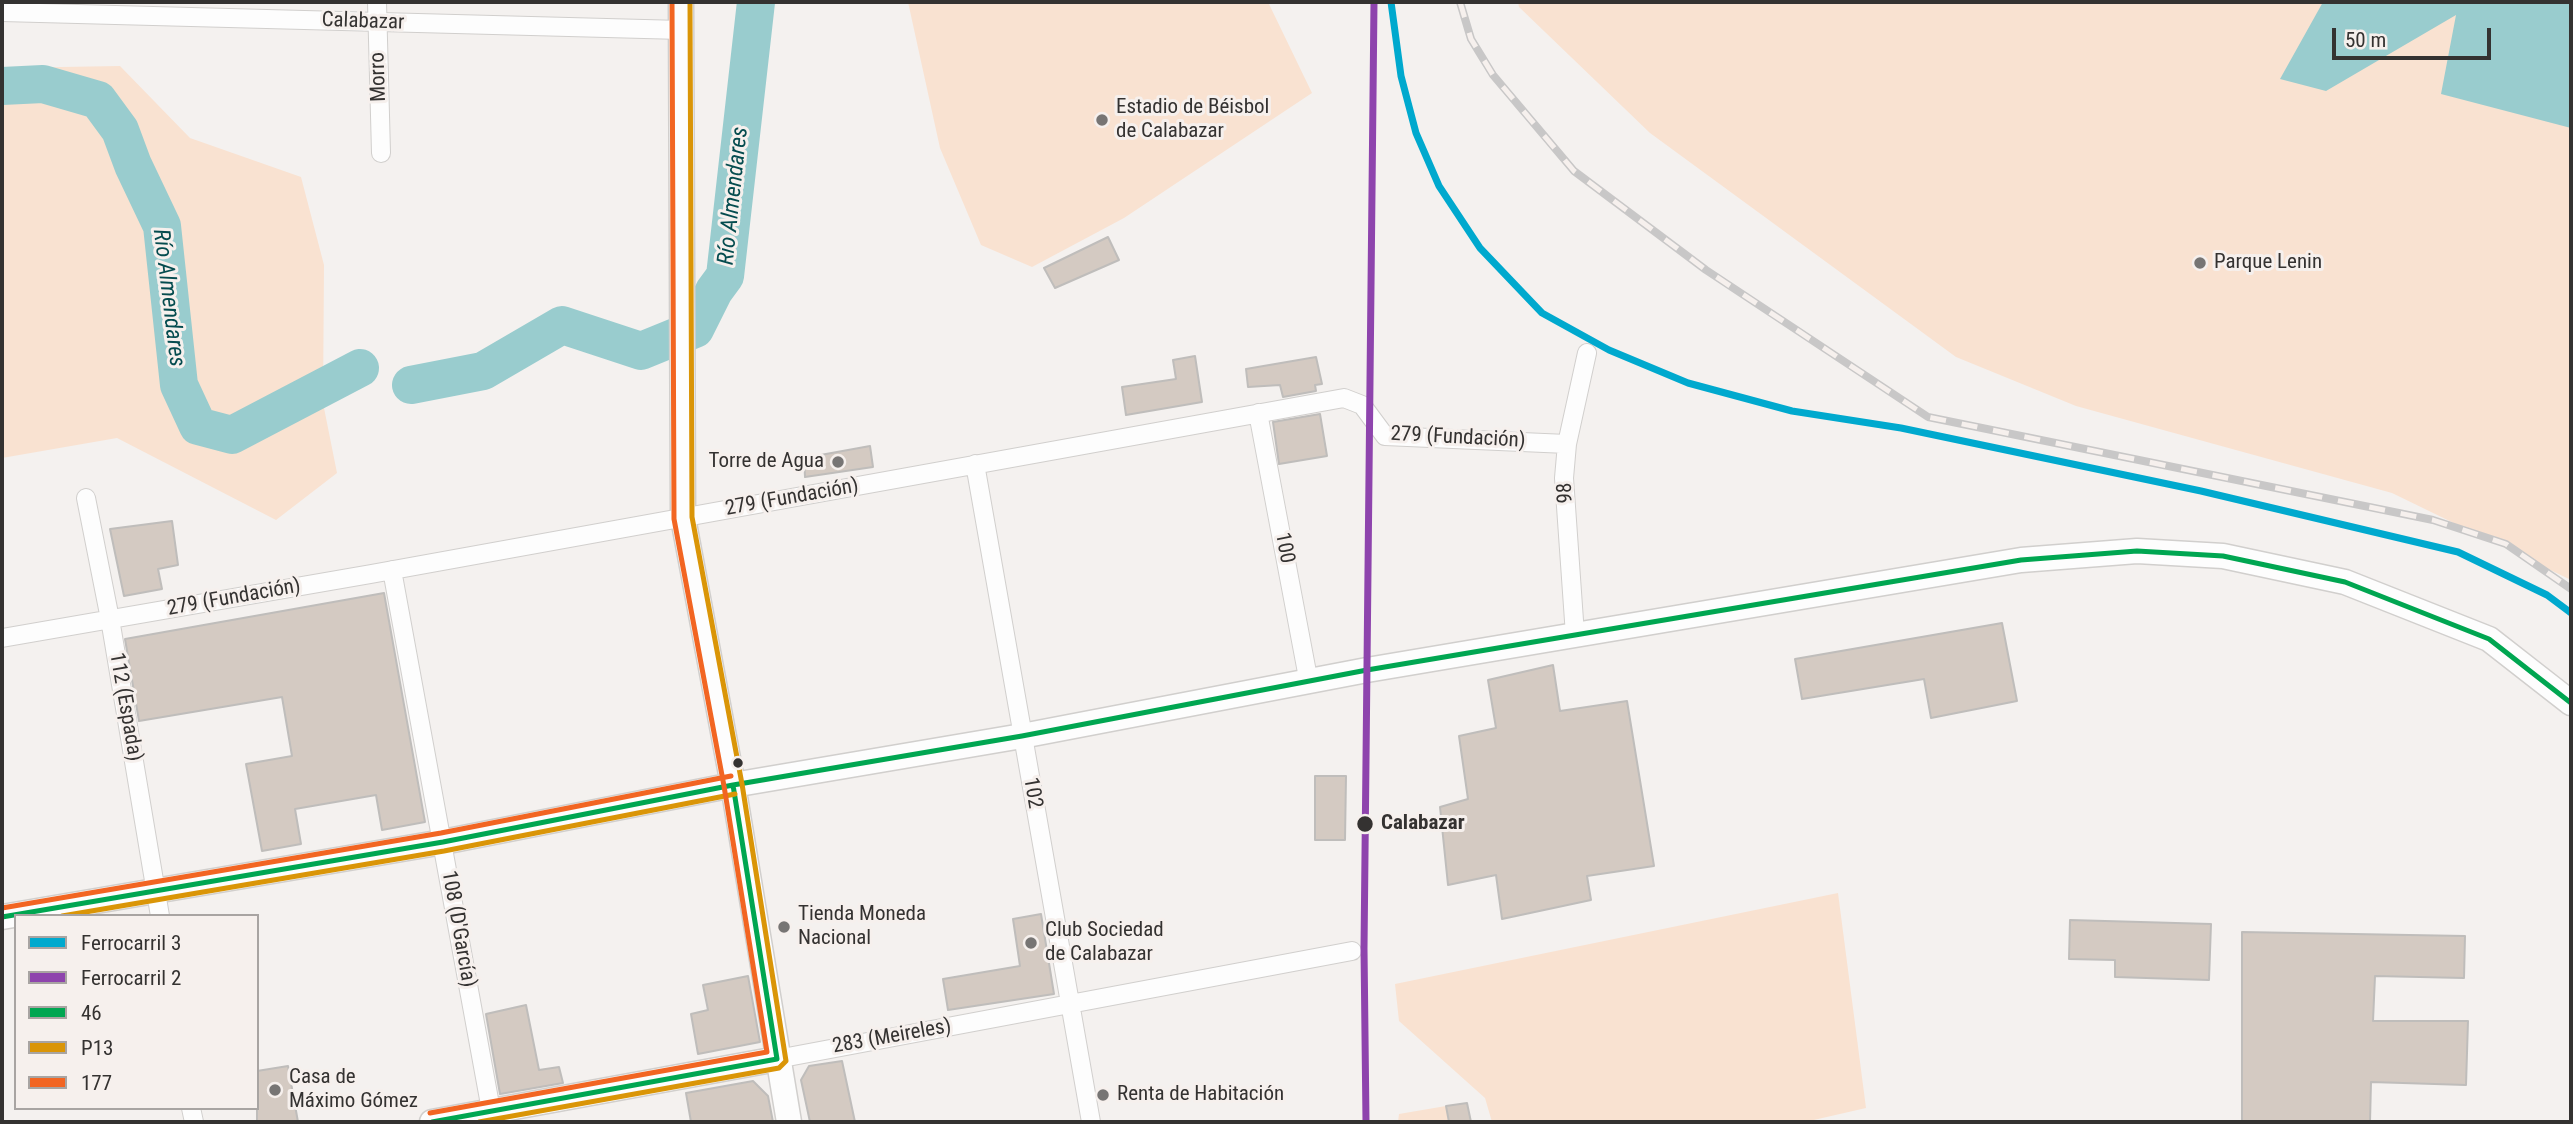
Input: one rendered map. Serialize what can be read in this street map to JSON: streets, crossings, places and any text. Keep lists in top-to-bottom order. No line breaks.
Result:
{"streets":{"main road":["283 (Meireles)"],"street":["Calabazar","Morro","279 (Fundación)","98","100","112 (Espada)","102","108 (D'García)"]},"crossings":[["Calabazar","Morro"],["279 (Fundación)","98"],["279 (Fundación)","100"],["279 (Fundación)","112 (Espada)"],["279 (Fundación)","102"],["279 (Fundación)","108 (D'García)"],["102","283 (Meireles)"],["108 (D'García)","283 (Meireles)"]],"water":["Río Almendares"],"places":["Estadio de Béisbol de Calabazar","Parque Lenin","Torre de Agua","Calabazar","Tienda Moneda Nacional","Club Sociedad de Calabazar","Casa de Máximo Gómez","Renta de Habitación"],"lines":["rail line 3","rail line 2","transit line P13","transit line 177","transit line 46"],"legend":["Ferrocarril 3","Ferrocarril 2","46","P13","177"],"scale_bar":"50 m"}
